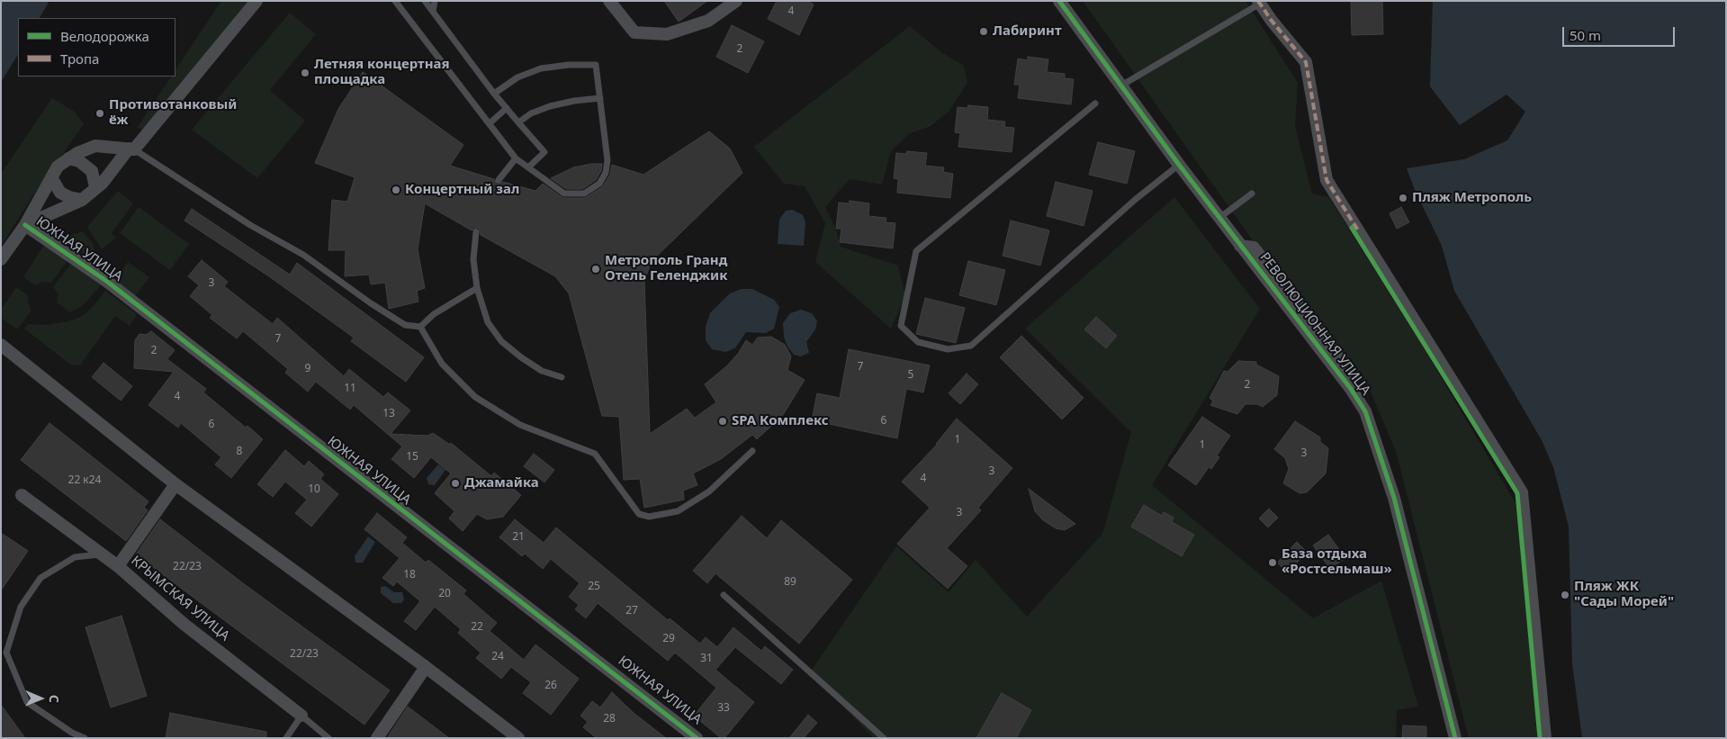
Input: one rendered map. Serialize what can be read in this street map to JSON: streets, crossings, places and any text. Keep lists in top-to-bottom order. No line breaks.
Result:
{"streets":{"street":["ЮЖНАЯ УЛИЦА","РЕВОЛЮЦИОННАЯ УЛИЦА","КРЫМСКАЯ УЛИЦА"]},"places":["Лабиринт","Летняя концертная площадка","Противотанковый ёж","Концертный зал","Пляж Метрополь","Метрополь Гранд Отель Геленджик","SPA Комплекс","Джамайка","База отдыха «Ростсельмаш»","Пляж ЖК \"Сады Морей\""],"house_numbers":["4","2","3","7","2","7","9","5","2","11","4","13","6","6","1","1","8","3","15","3","4","22 к24","10","3","21","22/23","18","89","25","20","27","22","29","22/23","24","31","26","33","28"],"legend":["Велодорожка","Тропа"],"scale_bar":"50 m","north":"right"}
